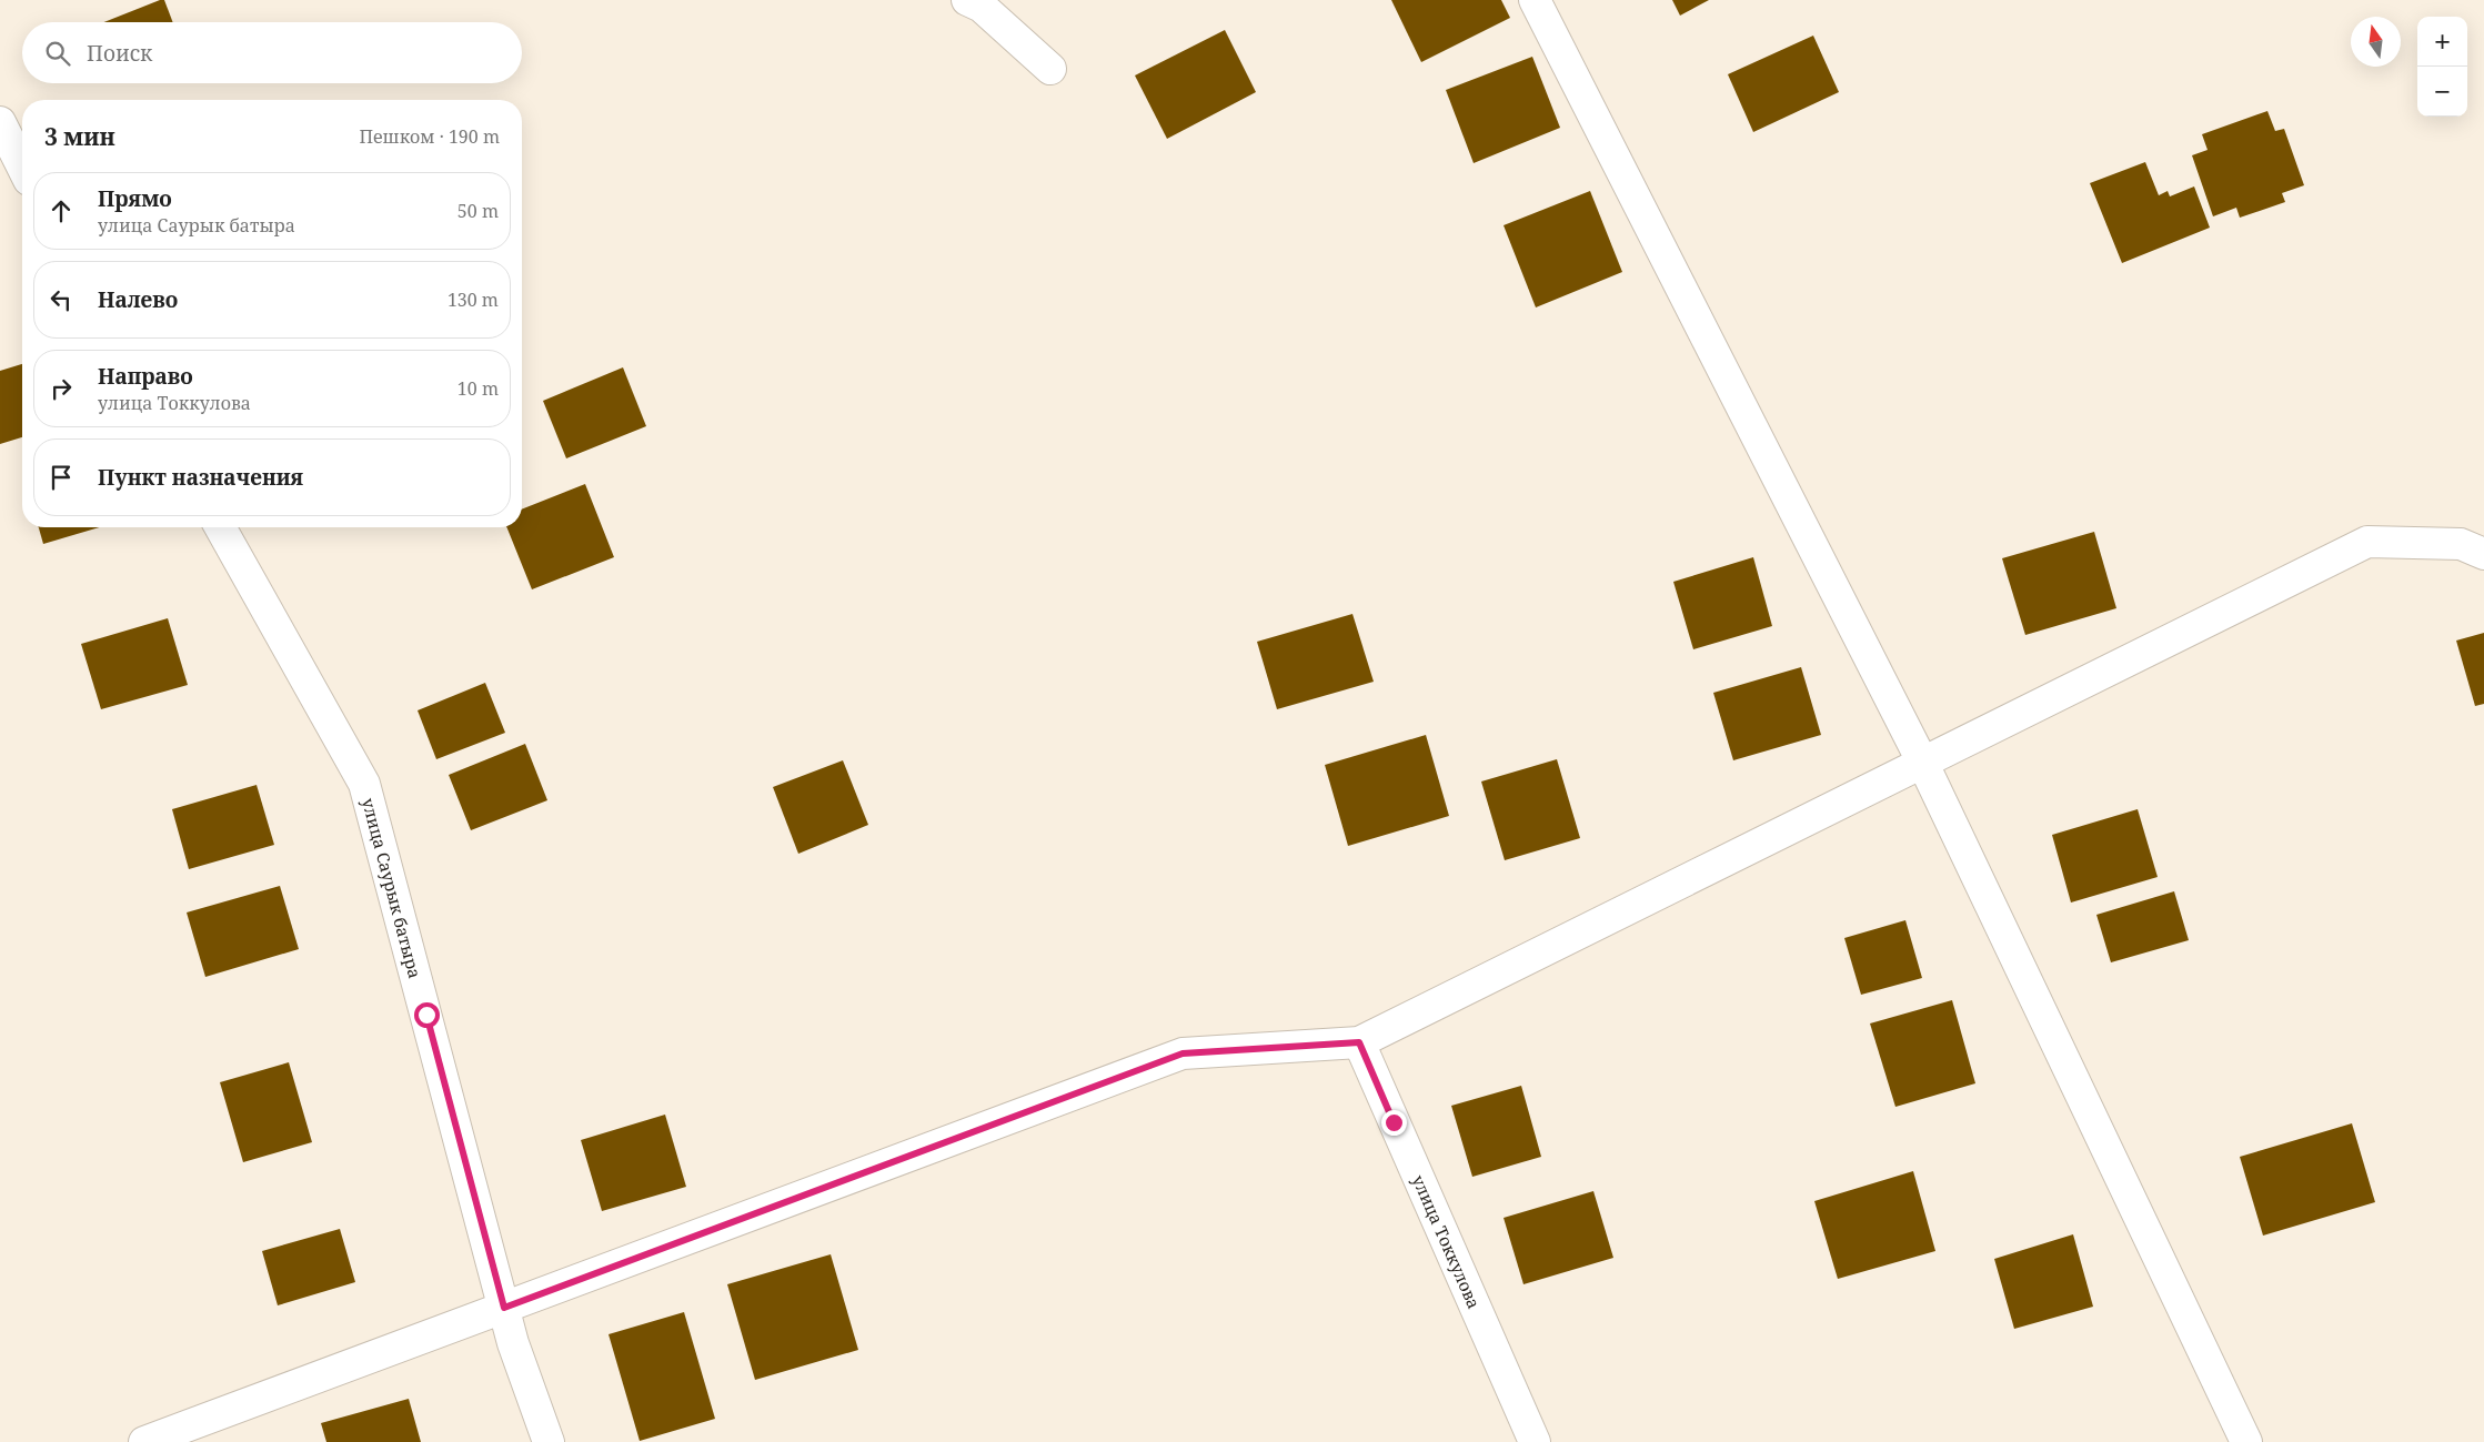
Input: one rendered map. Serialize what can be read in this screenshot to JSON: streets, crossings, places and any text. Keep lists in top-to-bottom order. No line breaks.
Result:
{"streets":{"street":["улица Саурык батыра","улица Токкулова"]},"north":"top","page":{"map_buttons":["+","−"],"search":"Поиск","heading":["3 мин","Пешком · 190 m"],"list":[["Прямо","улица Саурык батыра","50 m"],["Налево","130 m"],["Направо","улица Токкулова","10 m"],"Пункт назначения"]}}
